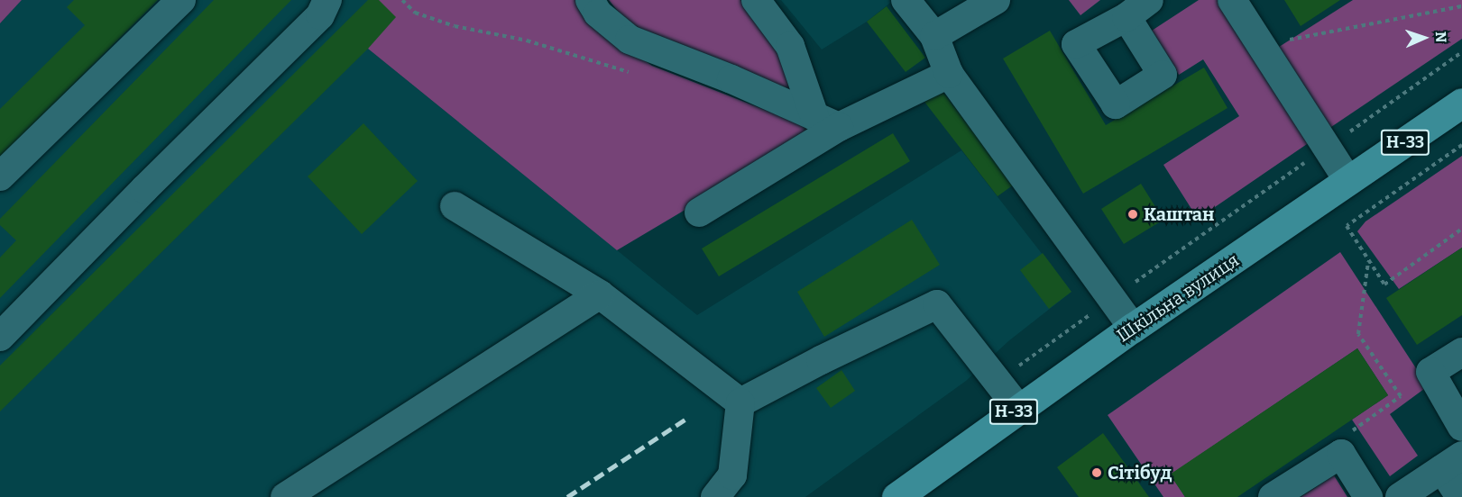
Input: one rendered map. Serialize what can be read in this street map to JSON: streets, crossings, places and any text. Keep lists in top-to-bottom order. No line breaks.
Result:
{"streets":{"main road":["Н-33","Шкільна вулиця"]},"places":["Каштан","Сітібуд"],"north":"right"}
